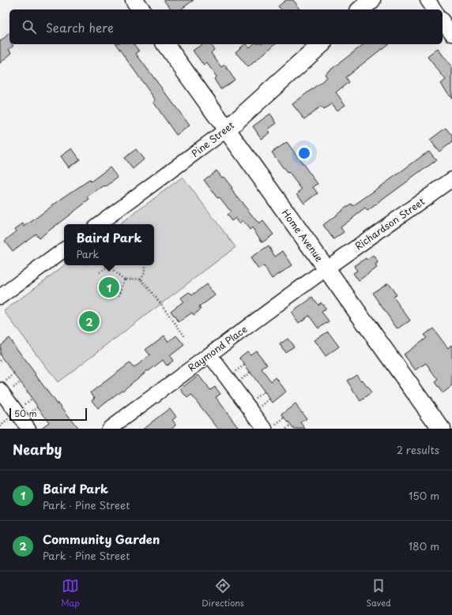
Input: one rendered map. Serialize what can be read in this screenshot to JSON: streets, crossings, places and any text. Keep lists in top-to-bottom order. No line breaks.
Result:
{"streets":{"main road":["Pine Street","Home Avenue"],"street":["Richardson Street","Raymond Place"]},"crossings":[["Pine Street","Home Avenue"],["Richardson Street","Home Avenue"],["Richardson Street","Raymond Place"],["Home Avenue","Raymond Place"]],"scale_bar":"50 m","page":{"search":"Search here","popup":["Baird Park","Park"],"pins":["1","2"],"scale":"50 m","heading":["Nearby","2 results"],"list":[{"mark":"1","name":"Baird Park","note":"Park · Pine Street","value":"150 m"},{"mark":"2","name":"Community Garden","note":"Park · Pine Street","value":"180 m"}],"nav":["Map","Directions","Saved"]}}
